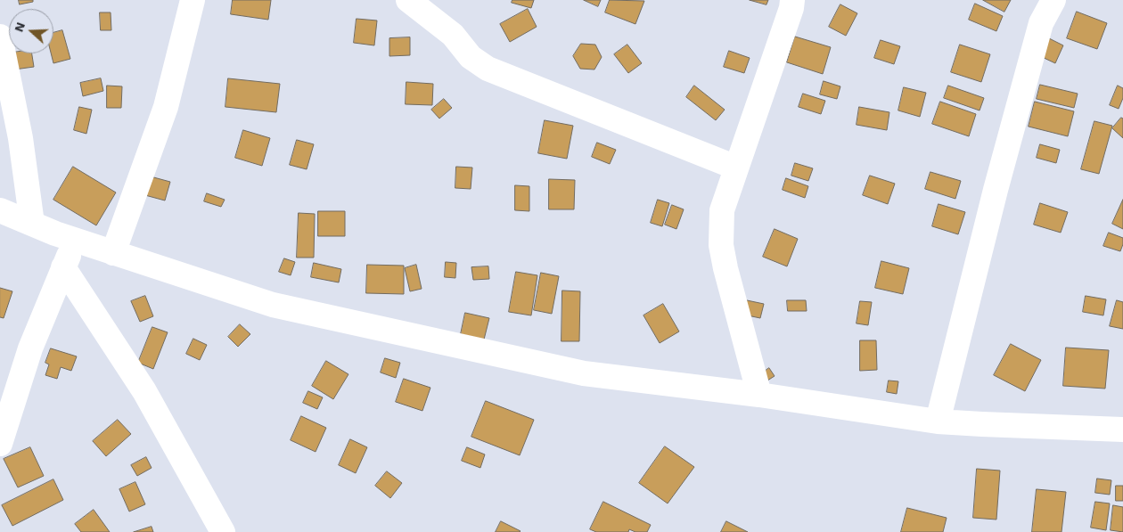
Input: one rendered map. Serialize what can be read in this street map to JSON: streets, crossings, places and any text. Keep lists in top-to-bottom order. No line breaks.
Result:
{"north":"left"}
